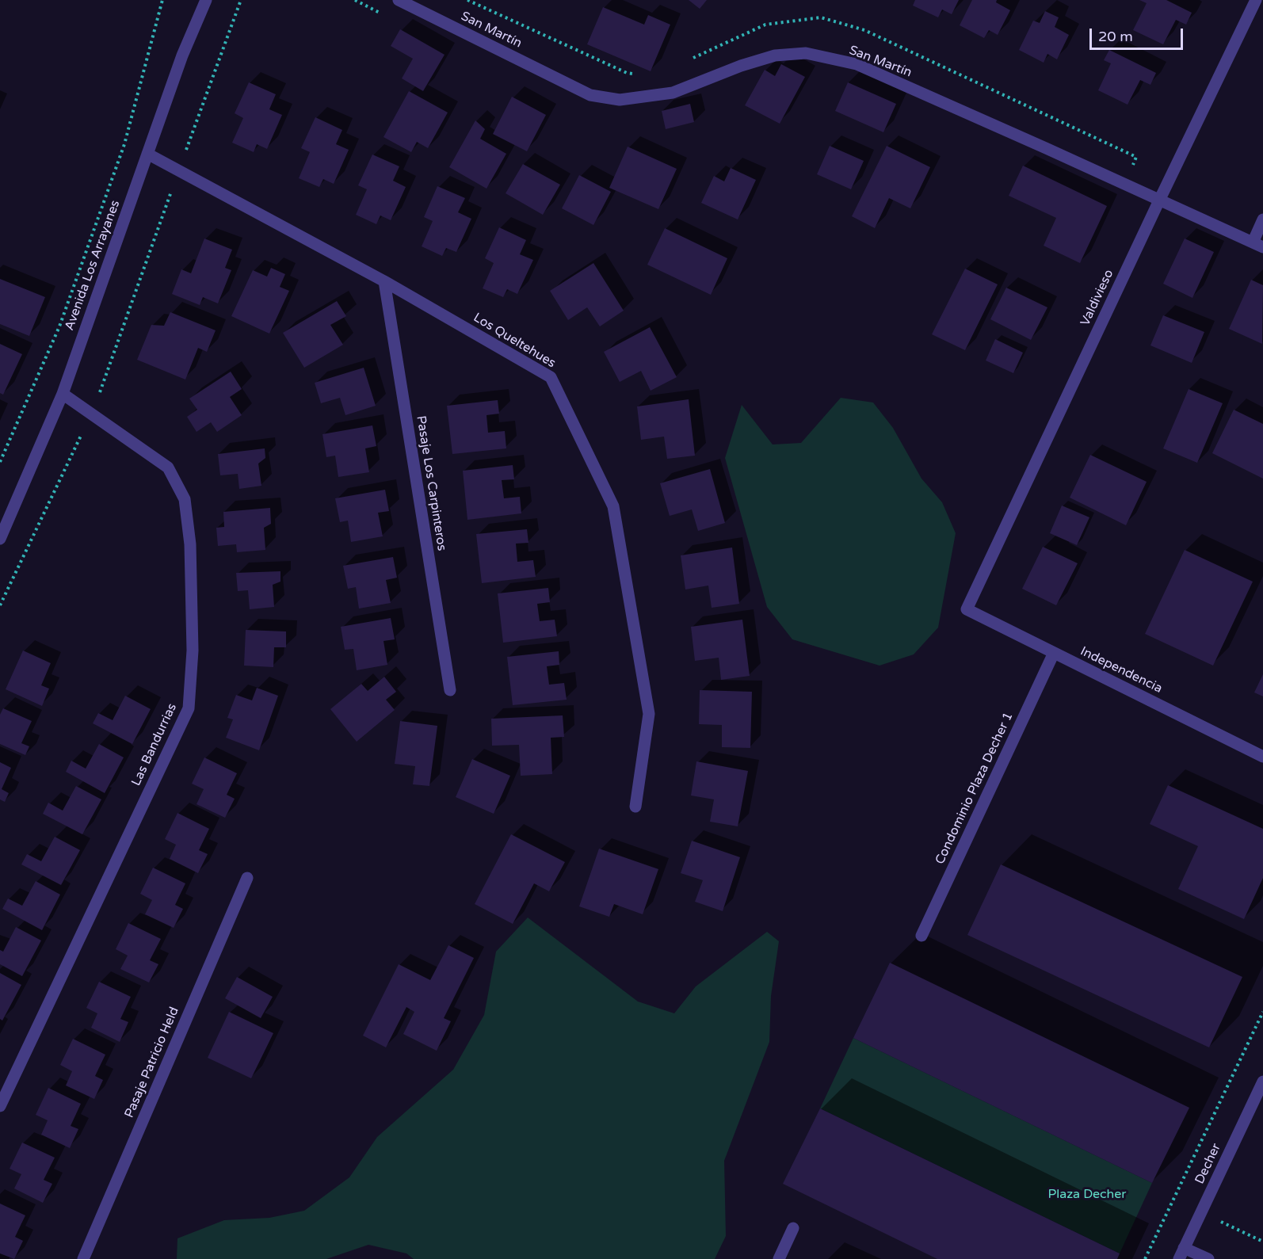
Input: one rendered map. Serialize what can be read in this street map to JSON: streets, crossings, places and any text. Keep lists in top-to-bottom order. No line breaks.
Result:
{"streets":{"street":["San Martín","Avenida Los Arrayanes","Valdivieso","Los Queltehues","Pasaje Los Carpinteros","Independencia","Las Bandurrias","Condominio Plaza Decher 1","Pasaje Patricio Held","Decher"]},"crossings":[["San Martín","Valdivieso"],["Avenida Los Arrayanes","Los Queltehues"],["Avenida Los Arrayanes","Las Bandurrias"],["Valdivieso","Independencia"],["Los Queltehues","Pasaje Los Carpinteros"],["Independencia","Condominio Plaza Decher 1"]],"parks":["Plaza Decher"],"scale_bar":"20 m"}
